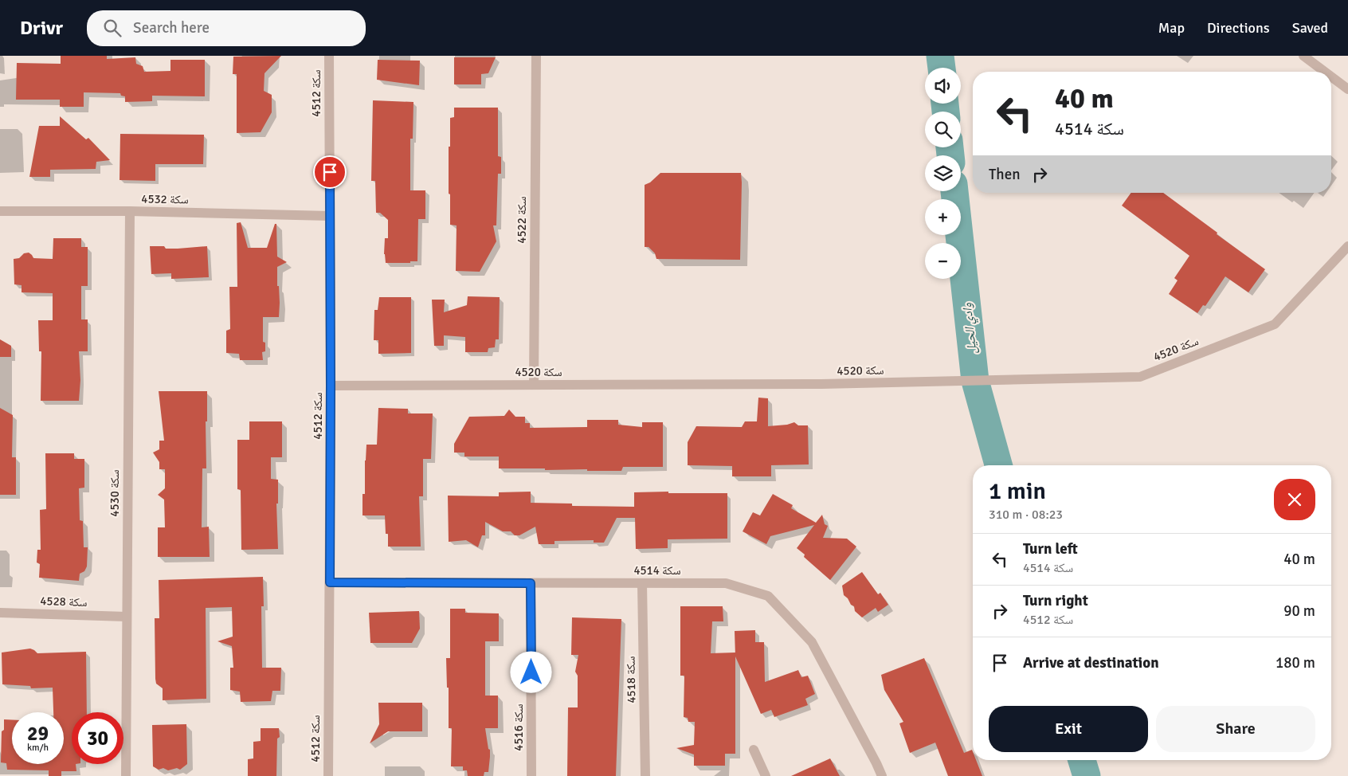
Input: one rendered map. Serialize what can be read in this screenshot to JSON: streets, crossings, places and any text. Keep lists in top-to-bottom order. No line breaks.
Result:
{"streets":{"street":["سكة 4512","سكة 4532","سكة 4522","سكة 4520","سكة 4530","سكة 4514","سكة 4528","سكة 4518","سكة 4516"]},"crossings":[["سكة 4512","سكة 4532"],["سكة 4512","سكة 4520"],["سكة 4512","سكة 4514"],["سكة 4532","سكة 4530"],["سكة 4522","سكة 4520"],["سكة 4530","سكة 4528"],["سكة 4514","سكة 4518"],["سكة 4514","سكة 4516"]],"water":["وادي الحيل"],"page":{"header":"Drivr","search":"Search here","nav":["Map","Directions","Saved"],"map_buttons":["+","−"],"turn":["40 m","سكة 4514"],"then":"Then","heading":["1 min","310 m · 08:23"],"list":[{"name":"Turn left","note":"سكة 4514","value":"40 m"},{"name":"Turn right","note":"سكة 4512","value":"90 m"},{"name":"Arrive at destination","value":"180 m"}],"buttons":["Exit","Share"],"speed":"29 km/h","limit":"30"}}
